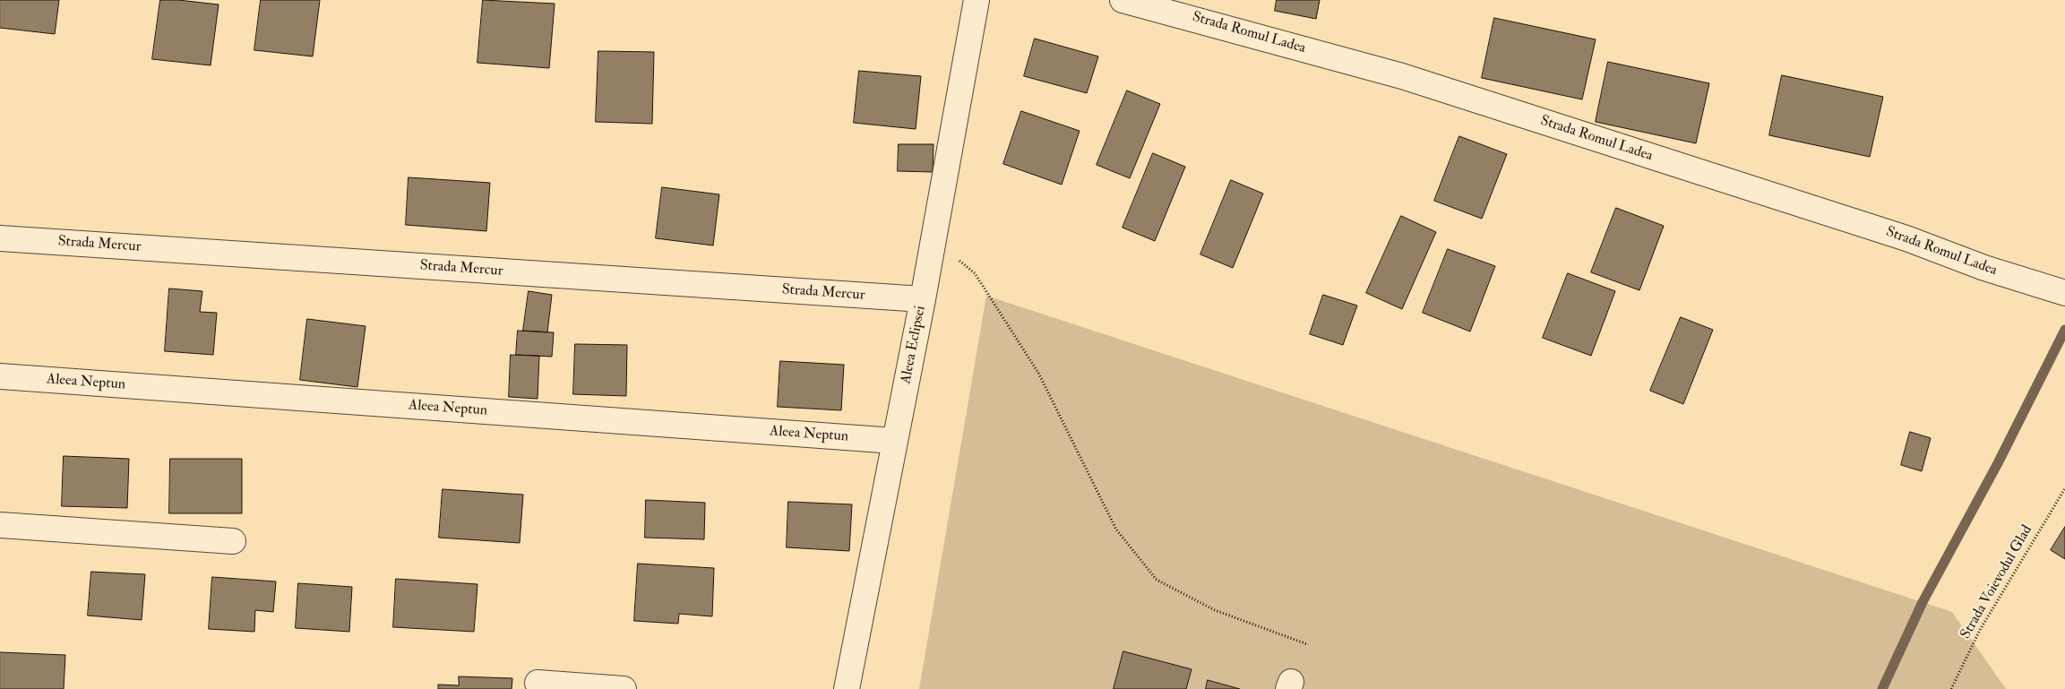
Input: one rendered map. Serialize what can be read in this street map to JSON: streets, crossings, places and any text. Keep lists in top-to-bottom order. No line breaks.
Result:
{"streets":{"street":["Strada Romul Ladea","Strada Mercur","Aleea Eclipsei","Aleea Neptun"],"path":["Strada Voievodul Glad"]},"crossings":[["Strada Mercur","Aleea Eclipsei"],["Aleea Eclipsei","Aleea Neptun"]]}
